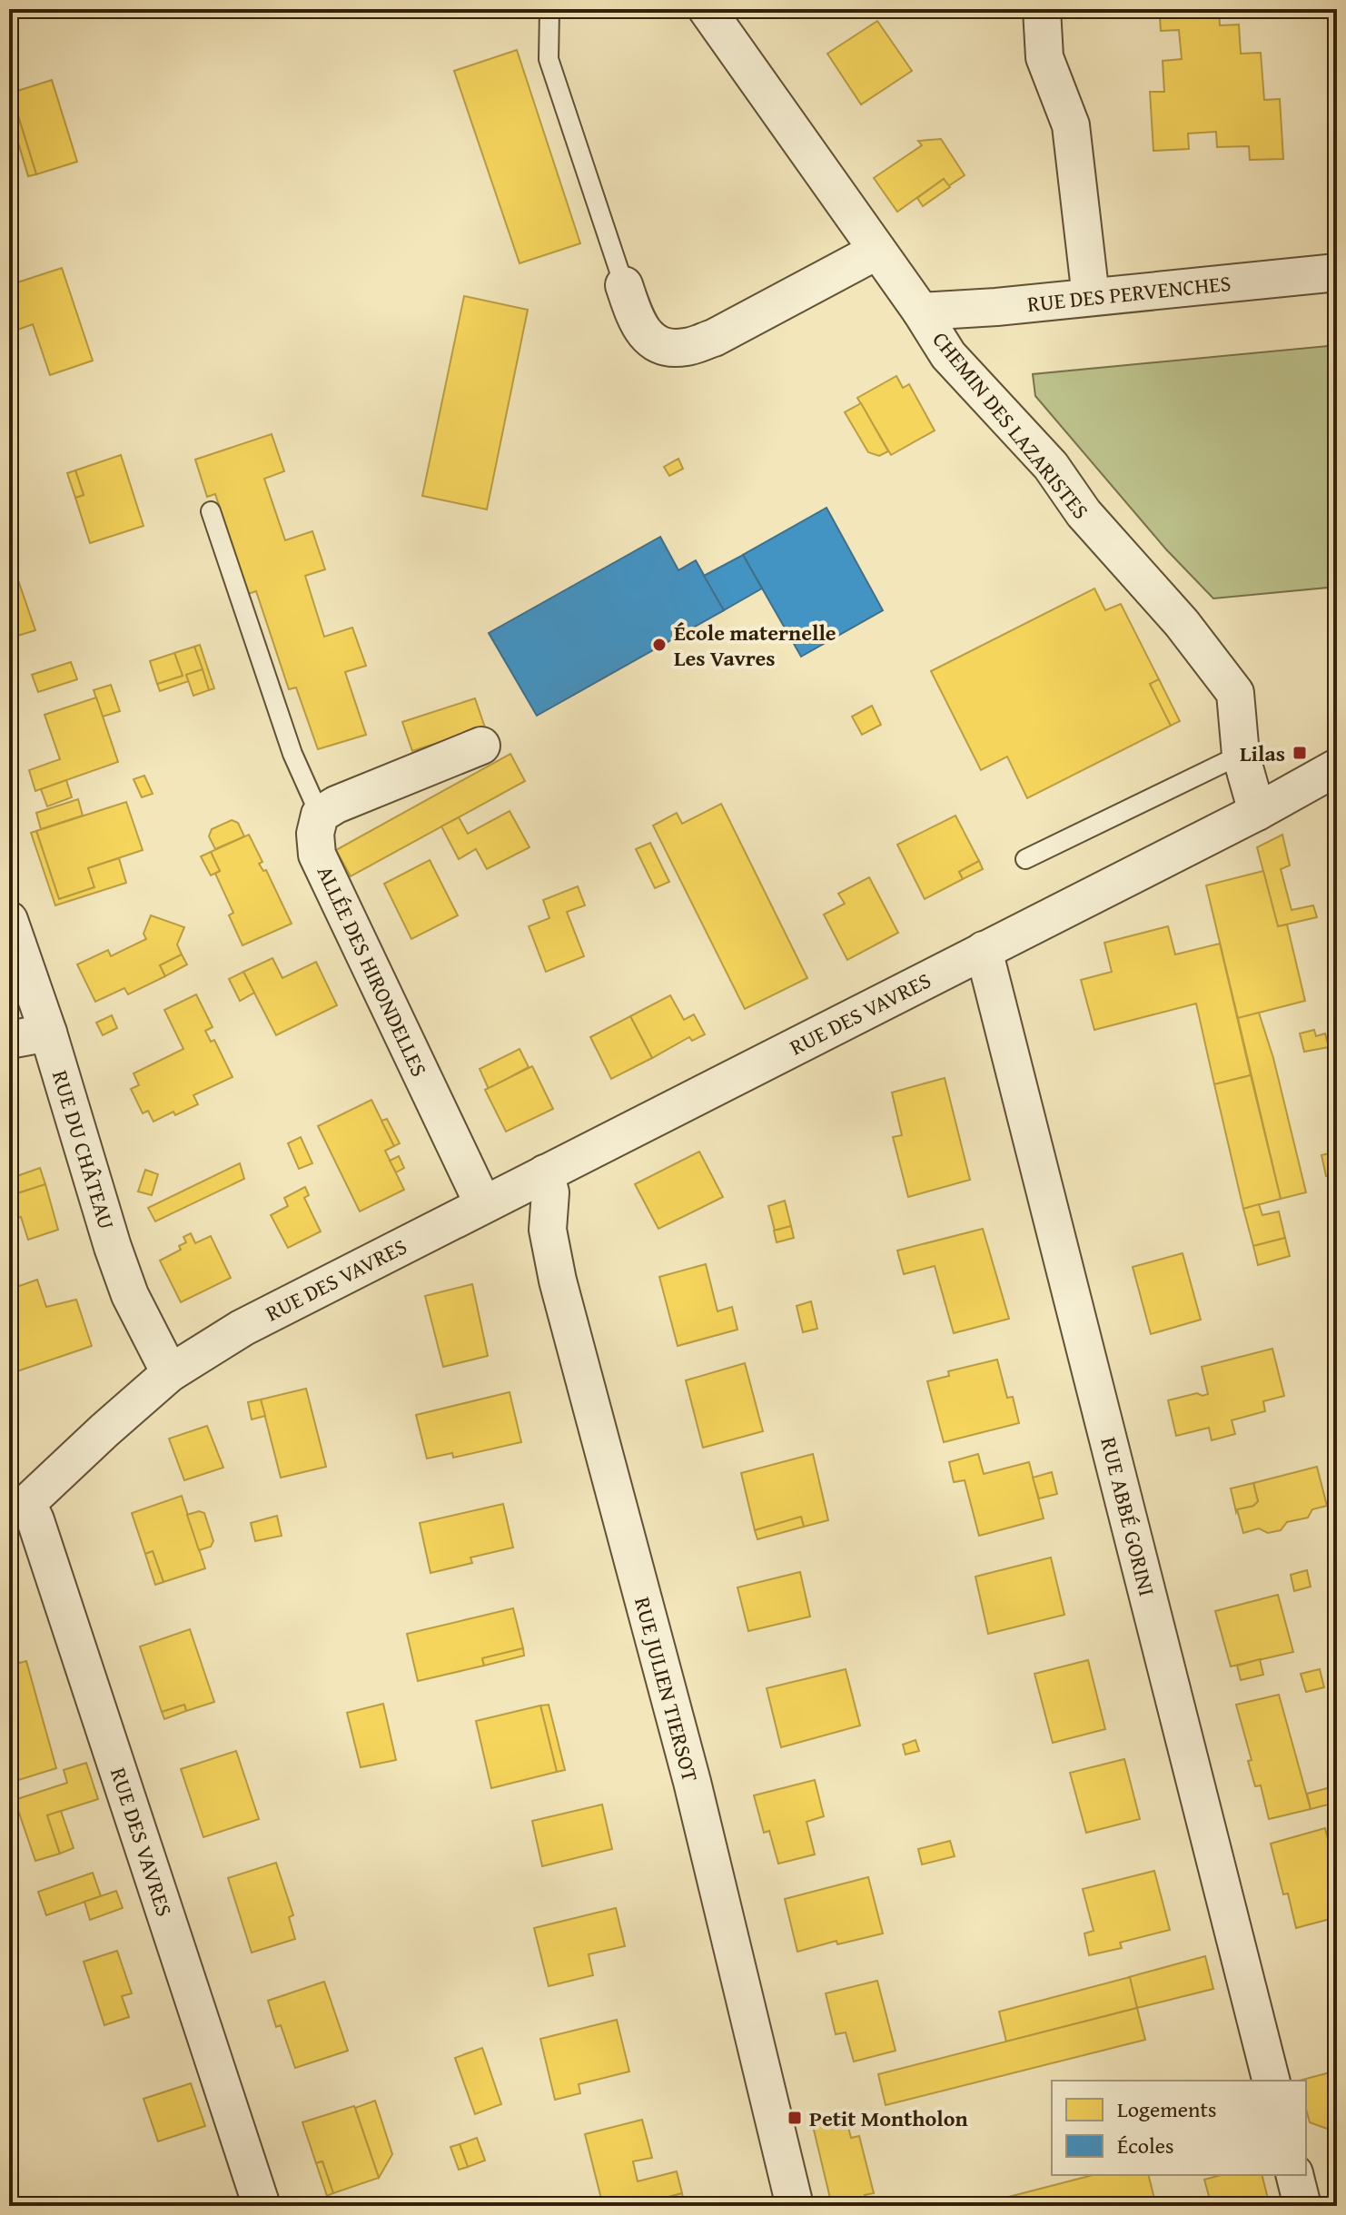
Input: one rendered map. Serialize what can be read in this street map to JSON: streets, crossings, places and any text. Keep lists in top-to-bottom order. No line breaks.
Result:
{"streets":{"street":["RUE DES PERVENCHES","CHEMIN DES LAZARISTES","ALLÉE DES HIRONDELLES","RUE DES VAVRES","RUE DU CHÂTEAU","RUE ABBÉ GORINI","RUE JULIEN TIERSOT"]},"crossings":[["RUE DES PERVENCHES","CHEMIN DES LAZARISTES"],["CHEMIN DES LAZARISTES","RUE DES VAVRES"],["ALLÉE DES HIRONDELLES","RUE DES VAVRES"],["RUE DES VAVRES","RUE DU CHÂTEAU"],["RUE DES VAVRES","RUE ABBÉ GORINI"],["RUE DES VAVRES","RUE JULIEN TIERSOT"]],"places":{"other":["École maternelle Les Vavres"],"transit":["Lilas","Petit Montholon"]},"legend":["Logements","Écoles"]}
